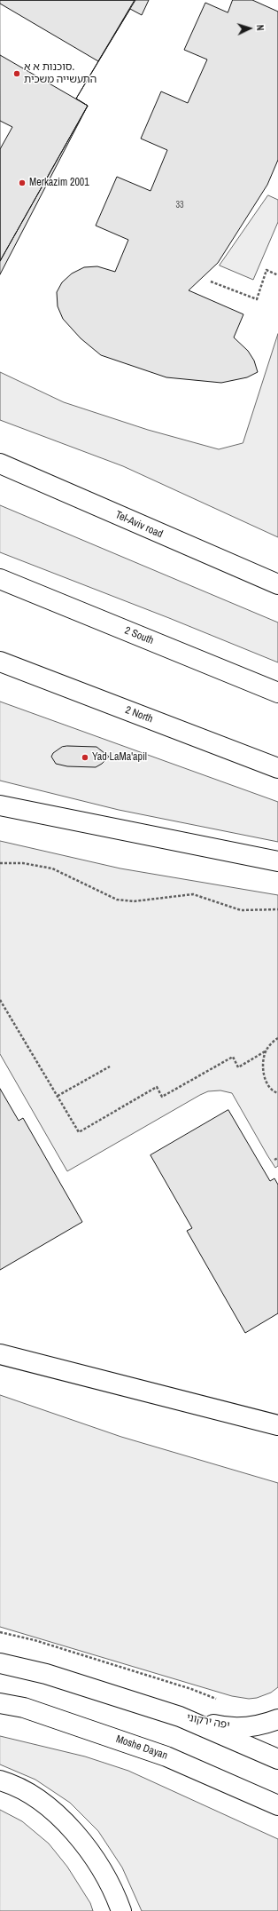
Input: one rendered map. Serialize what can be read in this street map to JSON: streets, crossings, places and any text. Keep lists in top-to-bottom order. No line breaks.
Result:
{"streets":{"main road":["Tel-Aviv road","2 South","2 North","יפה ירקוני","Moshe Dayan"]},"places":["סוכנות א א. התעשייה משכית","Merkazim 2001","Yad LaMa'apil"],"house_numbers":["33"],"north":"right"}
